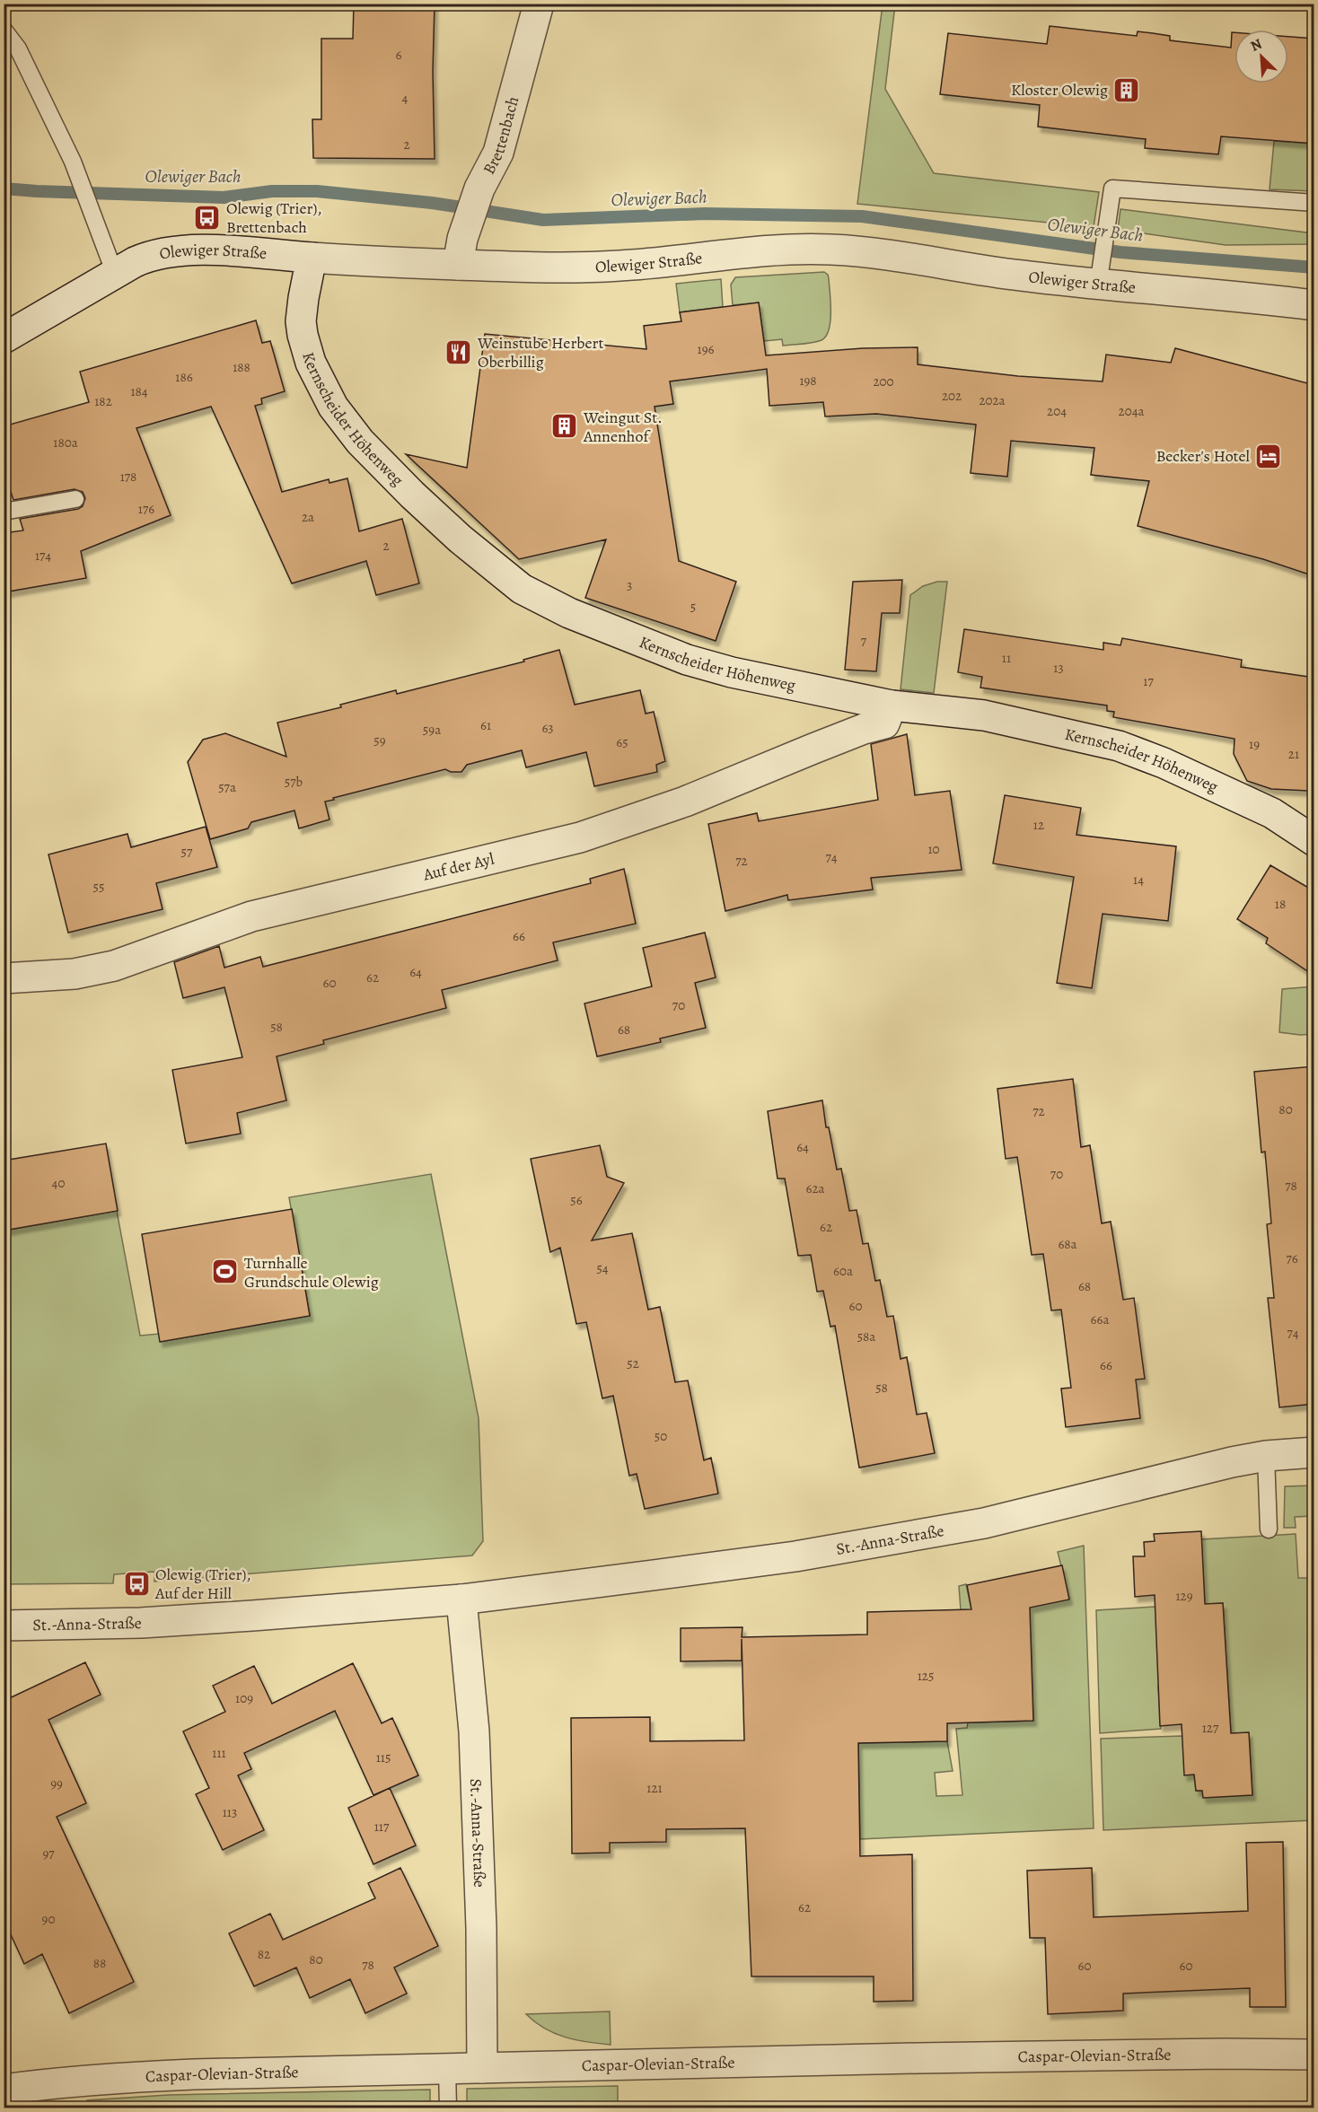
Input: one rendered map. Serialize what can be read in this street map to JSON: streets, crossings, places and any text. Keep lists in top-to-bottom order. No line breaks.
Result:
{"streets":{"street":["Brettenbach","Olewiger Straße","Kernscheider Höhenweg","Auf der Ayl","St.-Anna-Straße","Caspar-Olevian-Straße"]},"crossings":[["Brettenbach","Olewiger Straße"],["Olewiger Straße","Kernscheider Höhenweg"],["Kernscheider Höhenweg","Auf der Ayl"],["St.-Anna-Straße","Caspar-Olevian-Straße"]],"water":["Olewiger Bach"],"places":{"building":["Kloster Olewig","Weingut St. Annenhof"],"bus stop":["Olewig (Trier), Brettenbach","Olewig (Trier), Auf der Hill"],"restaurant":["Weinstube Herbert Oberbillig"],"hotel":["Becker's Hotel"],"sports":["Turnhalle Grundschule Olewig"]},"house_numbers":["6","4","2","196","188","186","198","200","184","202","202a","182","204","204a","180a","178","176","2a","2","174","3","5","7","11","13","17","61","63","59a","59","65","19","21","57b","57a","12","10","57","74","72","14","55","18","66","64","62","60","70","58","68","80","72","64","70","40","78","62a","56","62","68a","76","54","60a","68","60","66a","74","58a","52","66","58","50","129","125","109","127","111","115","99","121","113","117","97","62","90","82","80","88","78","60","60"],"north":"top left"}
